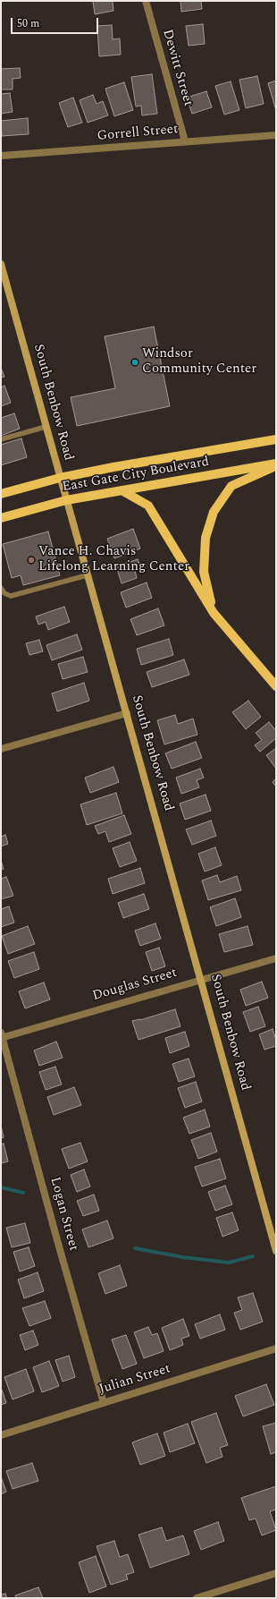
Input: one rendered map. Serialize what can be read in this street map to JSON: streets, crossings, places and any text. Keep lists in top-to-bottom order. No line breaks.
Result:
{"streets":{"main road":["South Benbow Road","East Gate City Boulevard"],"street":["Dewitt Street","Gorrell Street","Douglas Street","Logan Street","Julian Street"]},"crossings":[["Dewitt Street","Gorrell Street"],["South Benbow Road","East Gate City Boulevard"],["South Benbow Road","Douglas Street"],["Douglas Street","Logan Street"],["Logan Street","Julian Street"]],"places":["Windsor Community Center","Vance H. Chavis Lifelong Learning Center"],"scale_bar":"50 m"}
